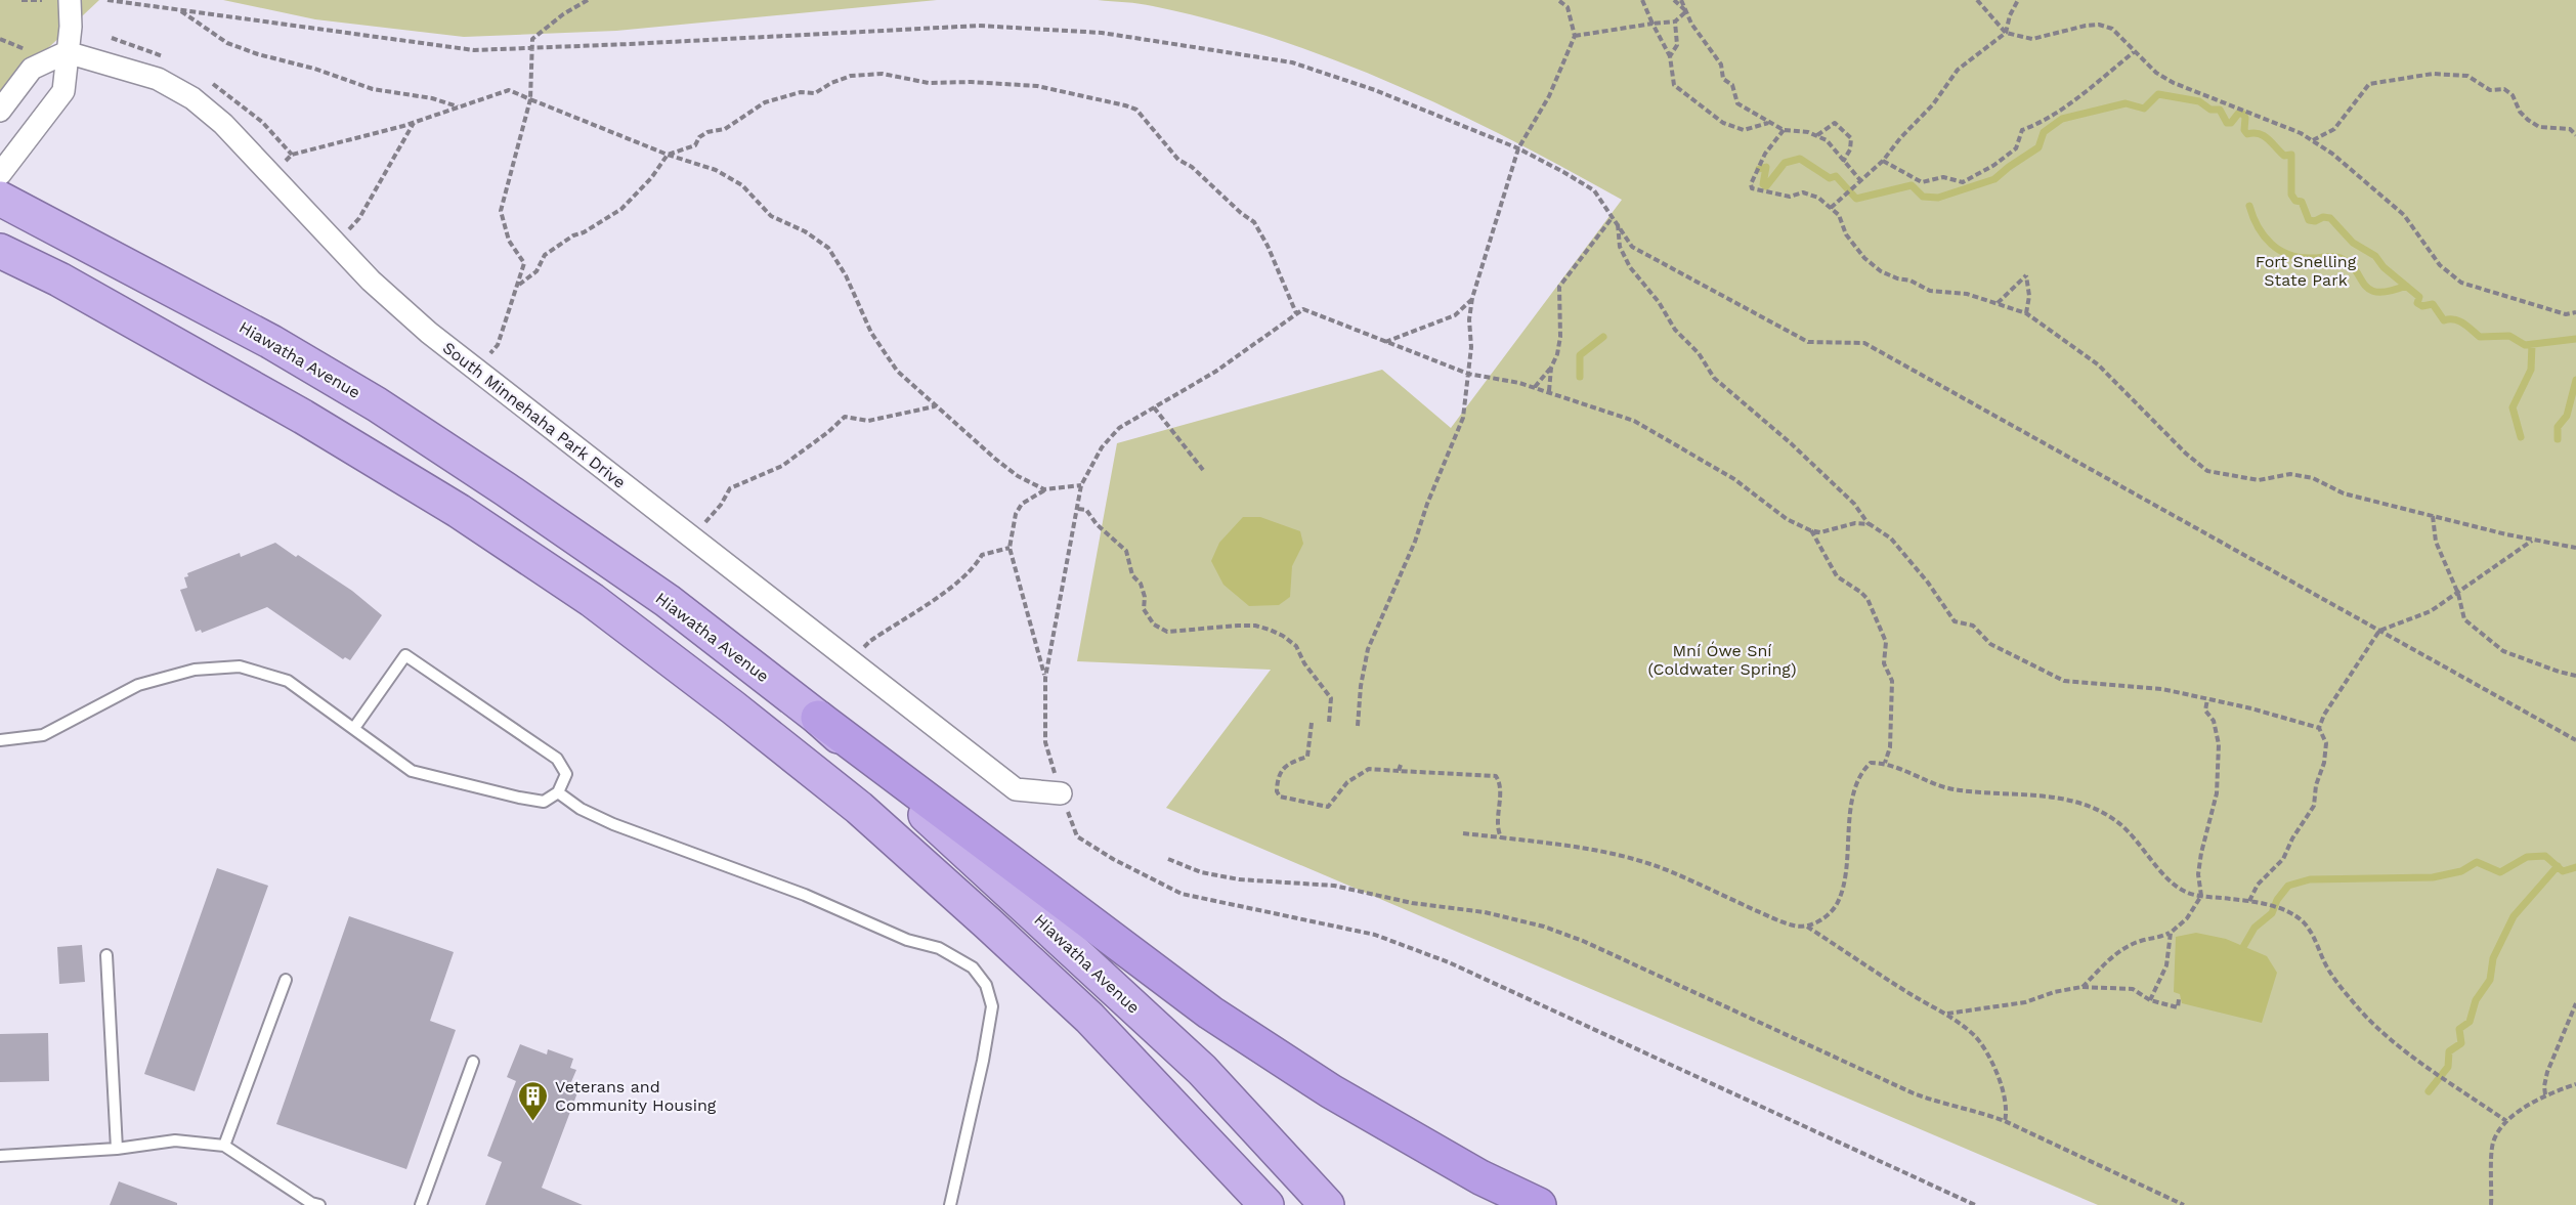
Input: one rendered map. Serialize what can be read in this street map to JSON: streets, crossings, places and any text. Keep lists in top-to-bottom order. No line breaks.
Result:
{"streets":{"highway":["Hiawatha Avenue"],"street":["South Minnehaha Park Drive"]},"parks":["Fort Snelling State Park","Mní Ówe Sní (Coldwater Spring)"],"places":{"building":["Veterans and Community Housing"]}}
